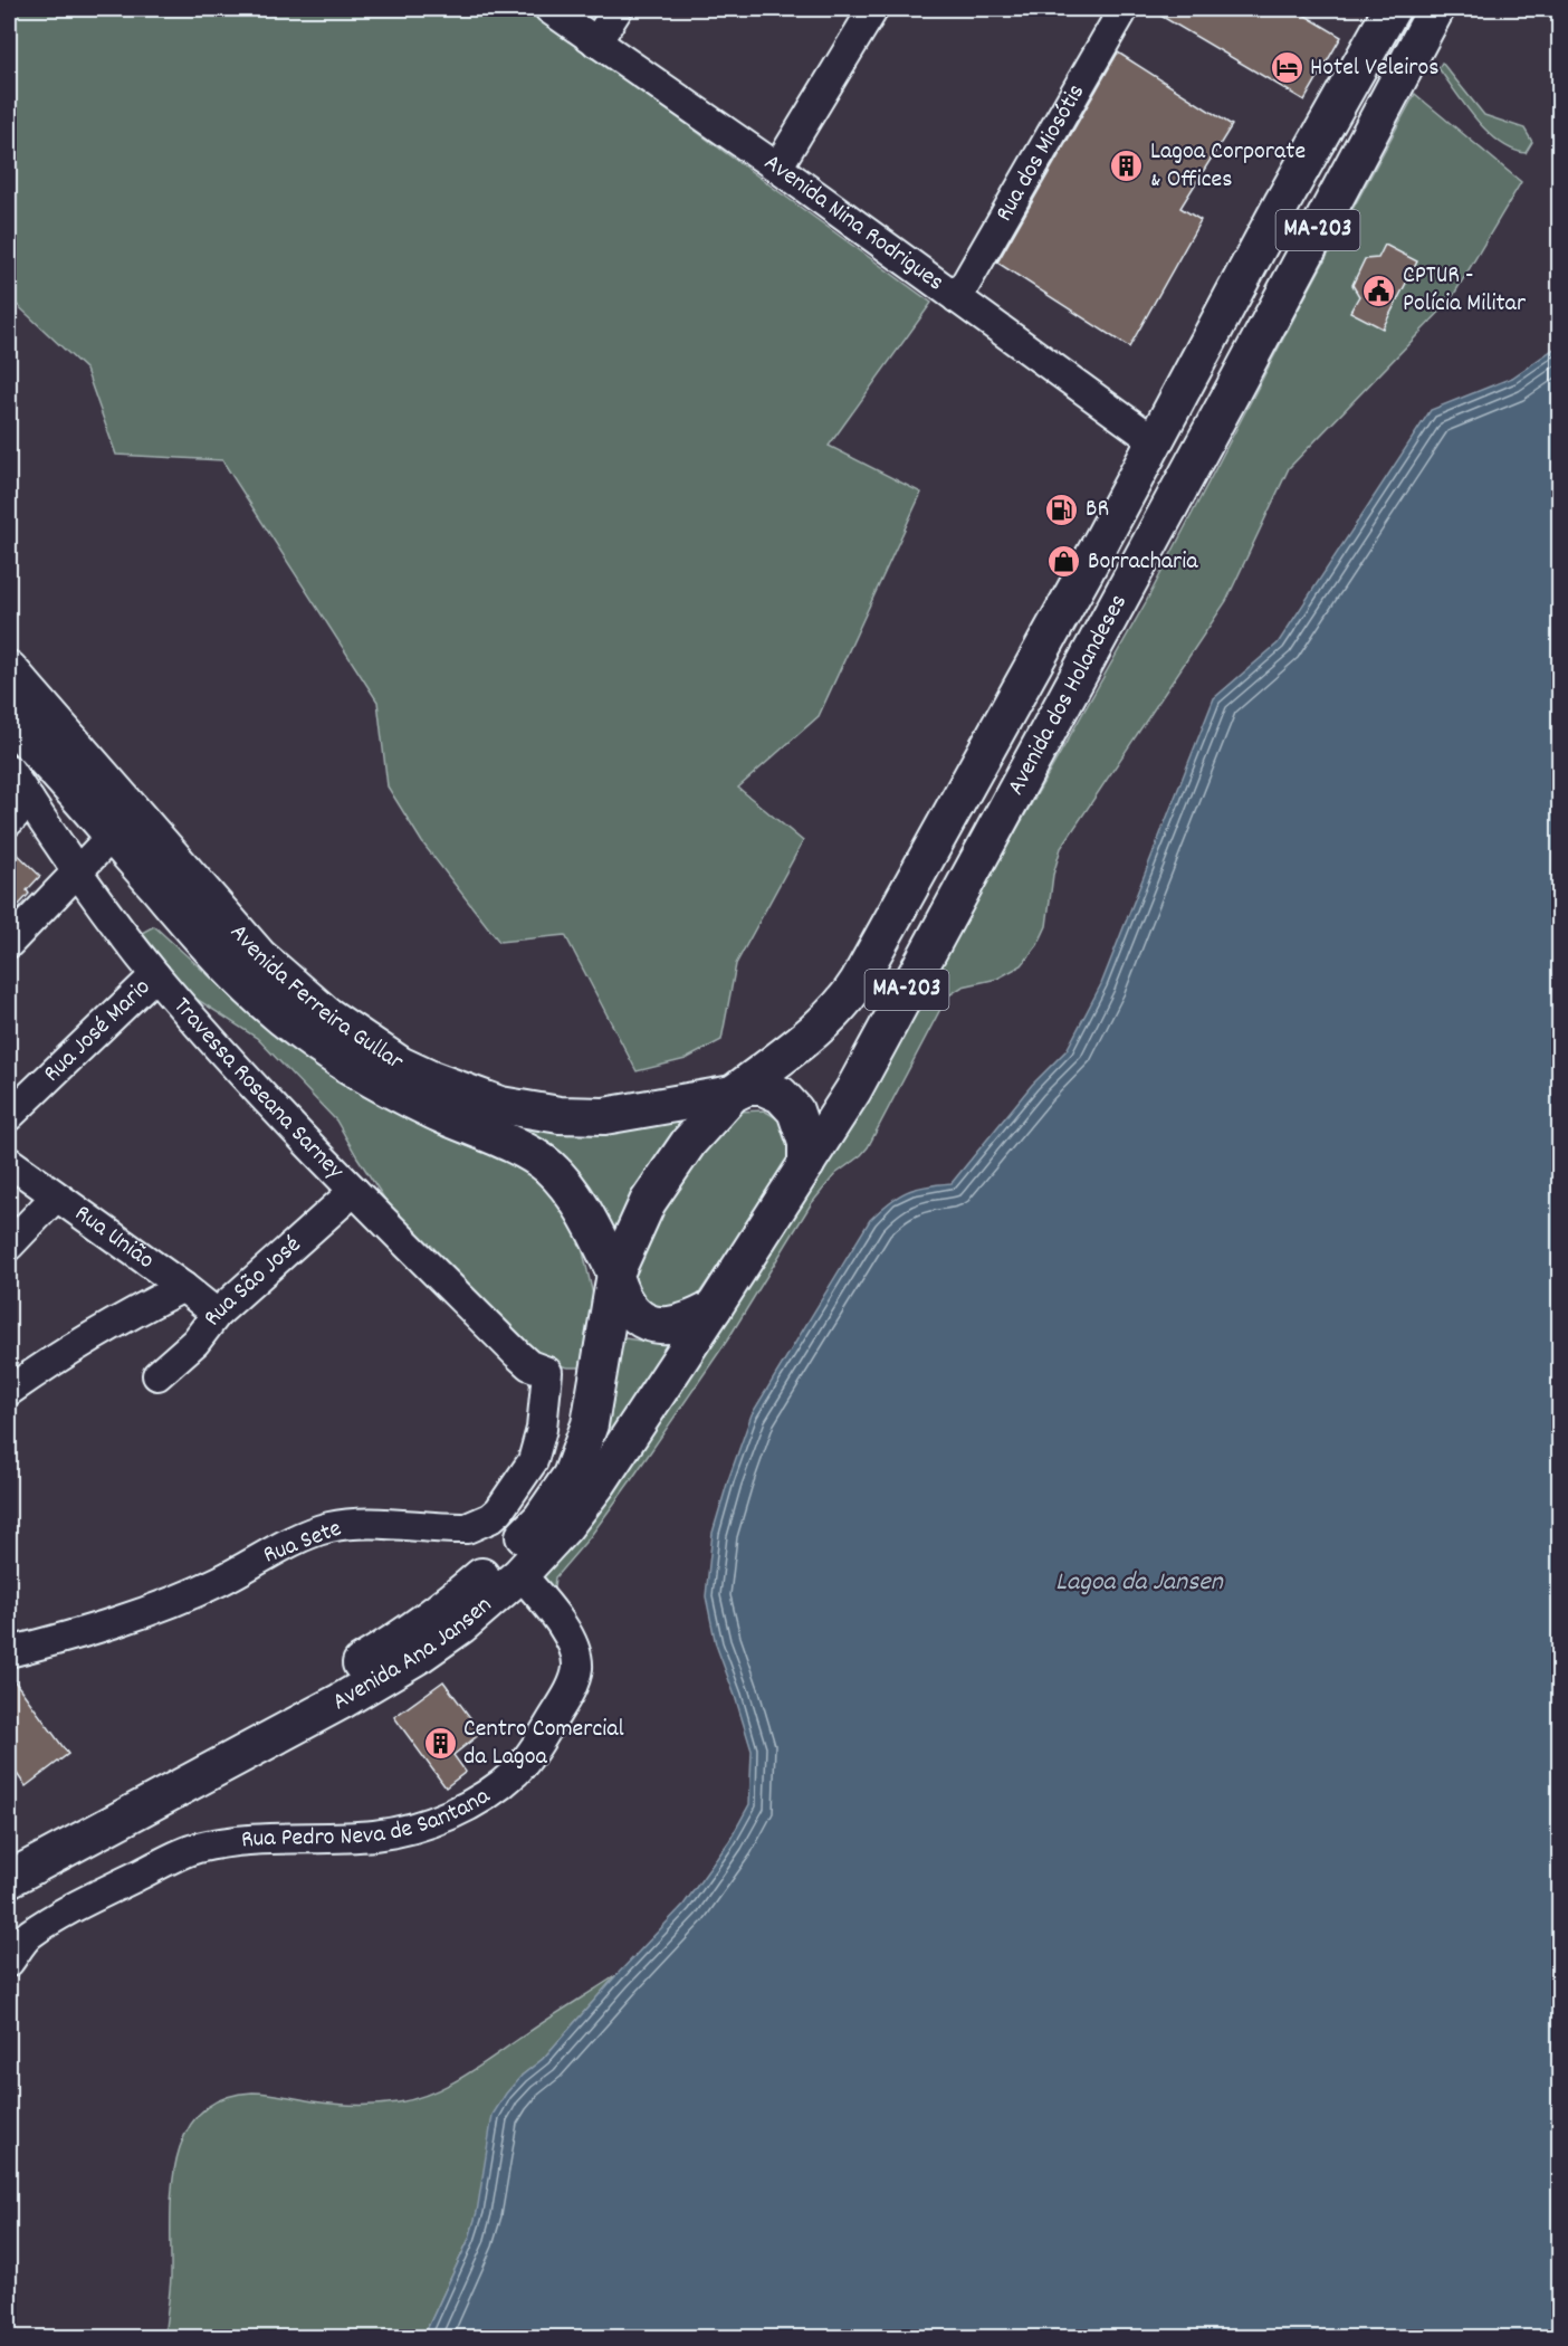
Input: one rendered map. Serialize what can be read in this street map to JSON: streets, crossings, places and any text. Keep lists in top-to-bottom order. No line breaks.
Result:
{"streets":{"main road":["MA-203","Avenida dos Holandeses","Avenida Ferreira Gullar","Avenida Ana Jansen"],"street":["Rua dos Miosótis","Avenida Nina Rodrigues","Rua José Mario","Travessa Roseana Sarney","Rua União","Rua São José","Rua Sete","Rua Pedro Neva de Santana"]},"crossings":[["Rua dos Miosótis","Avenida Nina Rodrigues"],["Avenida Nina Rodrigues","Avenida dos Holandeses"],["MA-203","Avenida dos Holandeses"],["MA-203","Avenida Ferreira Gullar"],["MA-203","Avenida Ana Jansen"],["Avenida dos Holandeses","Avenida Ferreira Gullar"],["Avenida Ferreira Gullar","Avenida Ana Jansen"],["Rua José Mario","Travessa Roseana Sarney"],["Travessa Roseana Sarney","Rua São José"],["Travessa Roseana Sarney","Rua Sete"],["Rua União","Rua São José"],["Avenida Ana Jansen","Rua Pedro Neva de Santana"]],"water":["Lagoa da Jansen"],"places":{"hotel":["Hotel Veleiros"],"building":["Lagoa Corporate & Offices","Centro Comercial da Lagoa"],"public building":["CPTUR - Polícia Militar"],"fuel station":["BR"],"shop":["Borracharia"]}}
